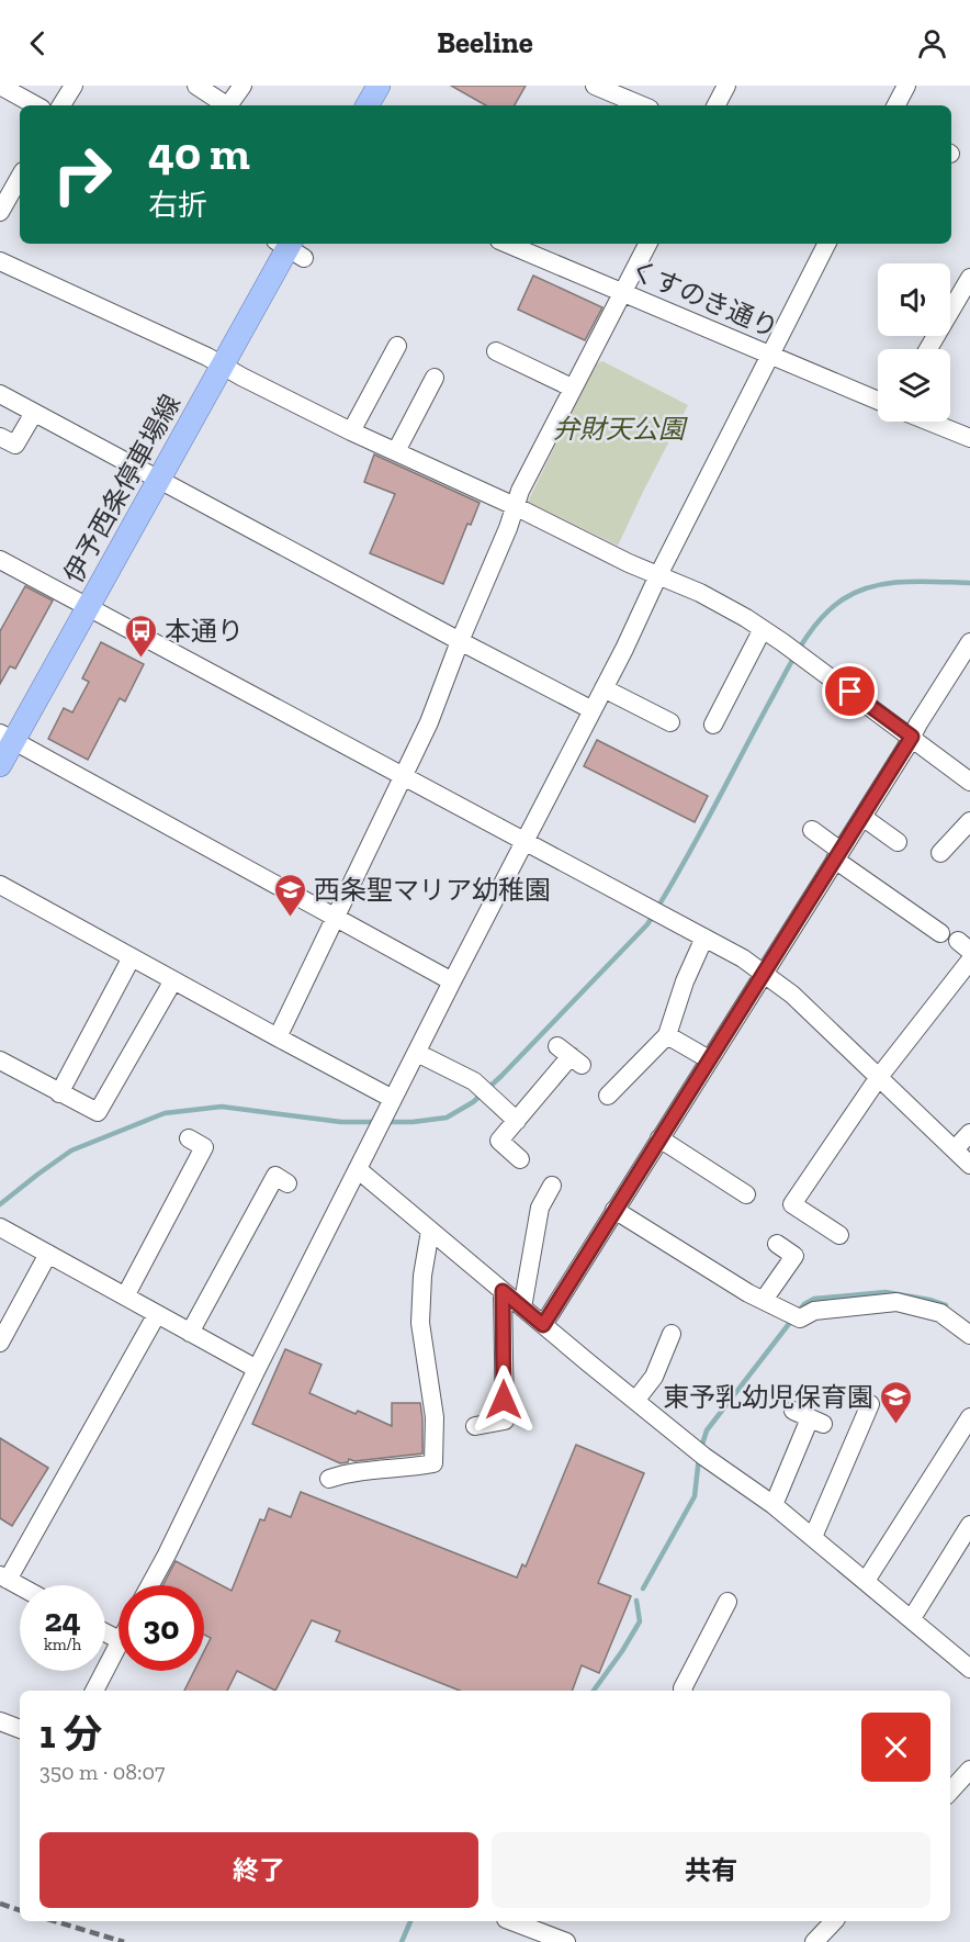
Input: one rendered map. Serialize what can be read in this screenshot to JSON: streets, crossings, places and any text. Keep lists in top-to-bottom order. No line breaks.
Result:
{"streets":{"main road":["伊予西条停車場線"],"street":["くすのき通り"]},"parks":["弁財天公園"],"places":{"bus stop":["本通り"],"school or university":["西条聖マリア幼稚園","東予乳幼児保育園"]},"page":{"header":"Beeline","turn":["40 m","右折"],"speed":"24 km/h","limit":"30","heading":["1 分","350 m · 08:07"],"buttons":["終了","共有"]}}
